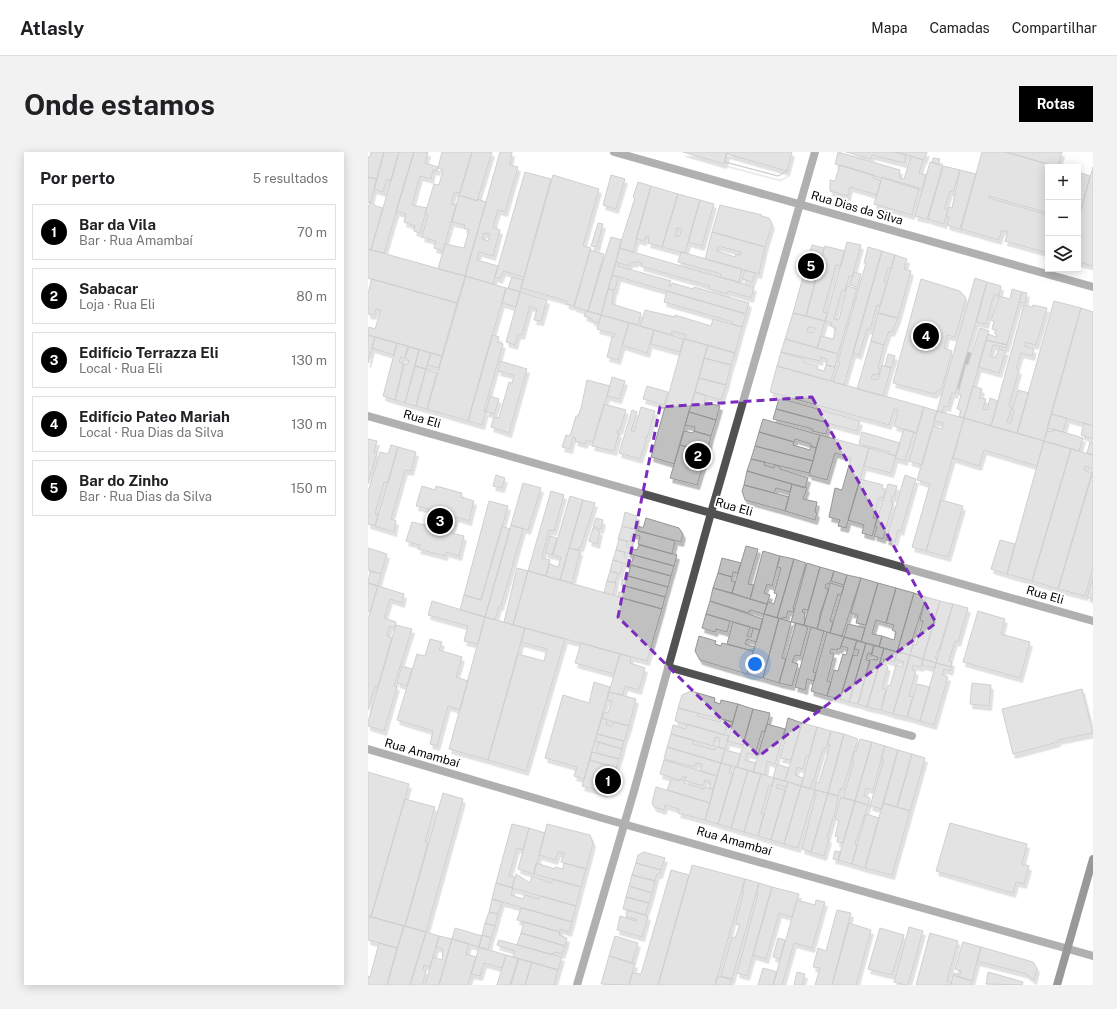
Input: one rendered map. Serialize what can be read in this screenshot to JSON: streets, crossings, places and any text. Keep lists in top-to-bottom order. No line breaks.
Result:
{"streets":{"street":["Rua Dias da Silva","Rua Eli","Rua Amambaí"]},"page":{"header":"Atlasly","nav":["Mapa","Camadas","Compartilhar"],"buttons":"Rotas","title":"Onde estamos","heading":["Por perto","5 resultados"],"map_buttons":["+","−"],"list":[{"mark":"1","name":"Bar da Vila","note":"Bar · Rua Amambaí","value":"70 m"},{"mark":"2","name":"Sabacar","note":"Loja · Rua Eli","value":"80 m"},{"mark":"3","name":"Edifício Terrazza Eli","note":"Local · Rua Eli","value":"130 m"},{"mark":"4","name":"Edifício Pateo Mariah","note":"Local · Rua Dias da Silva","value":"130 m"},{"mark":"5","name":"Bar do Zinho","note":"Bar · Rua Dias da Silva","value":"150 m"}],"pins":["5","4","2","3","1"]}}
